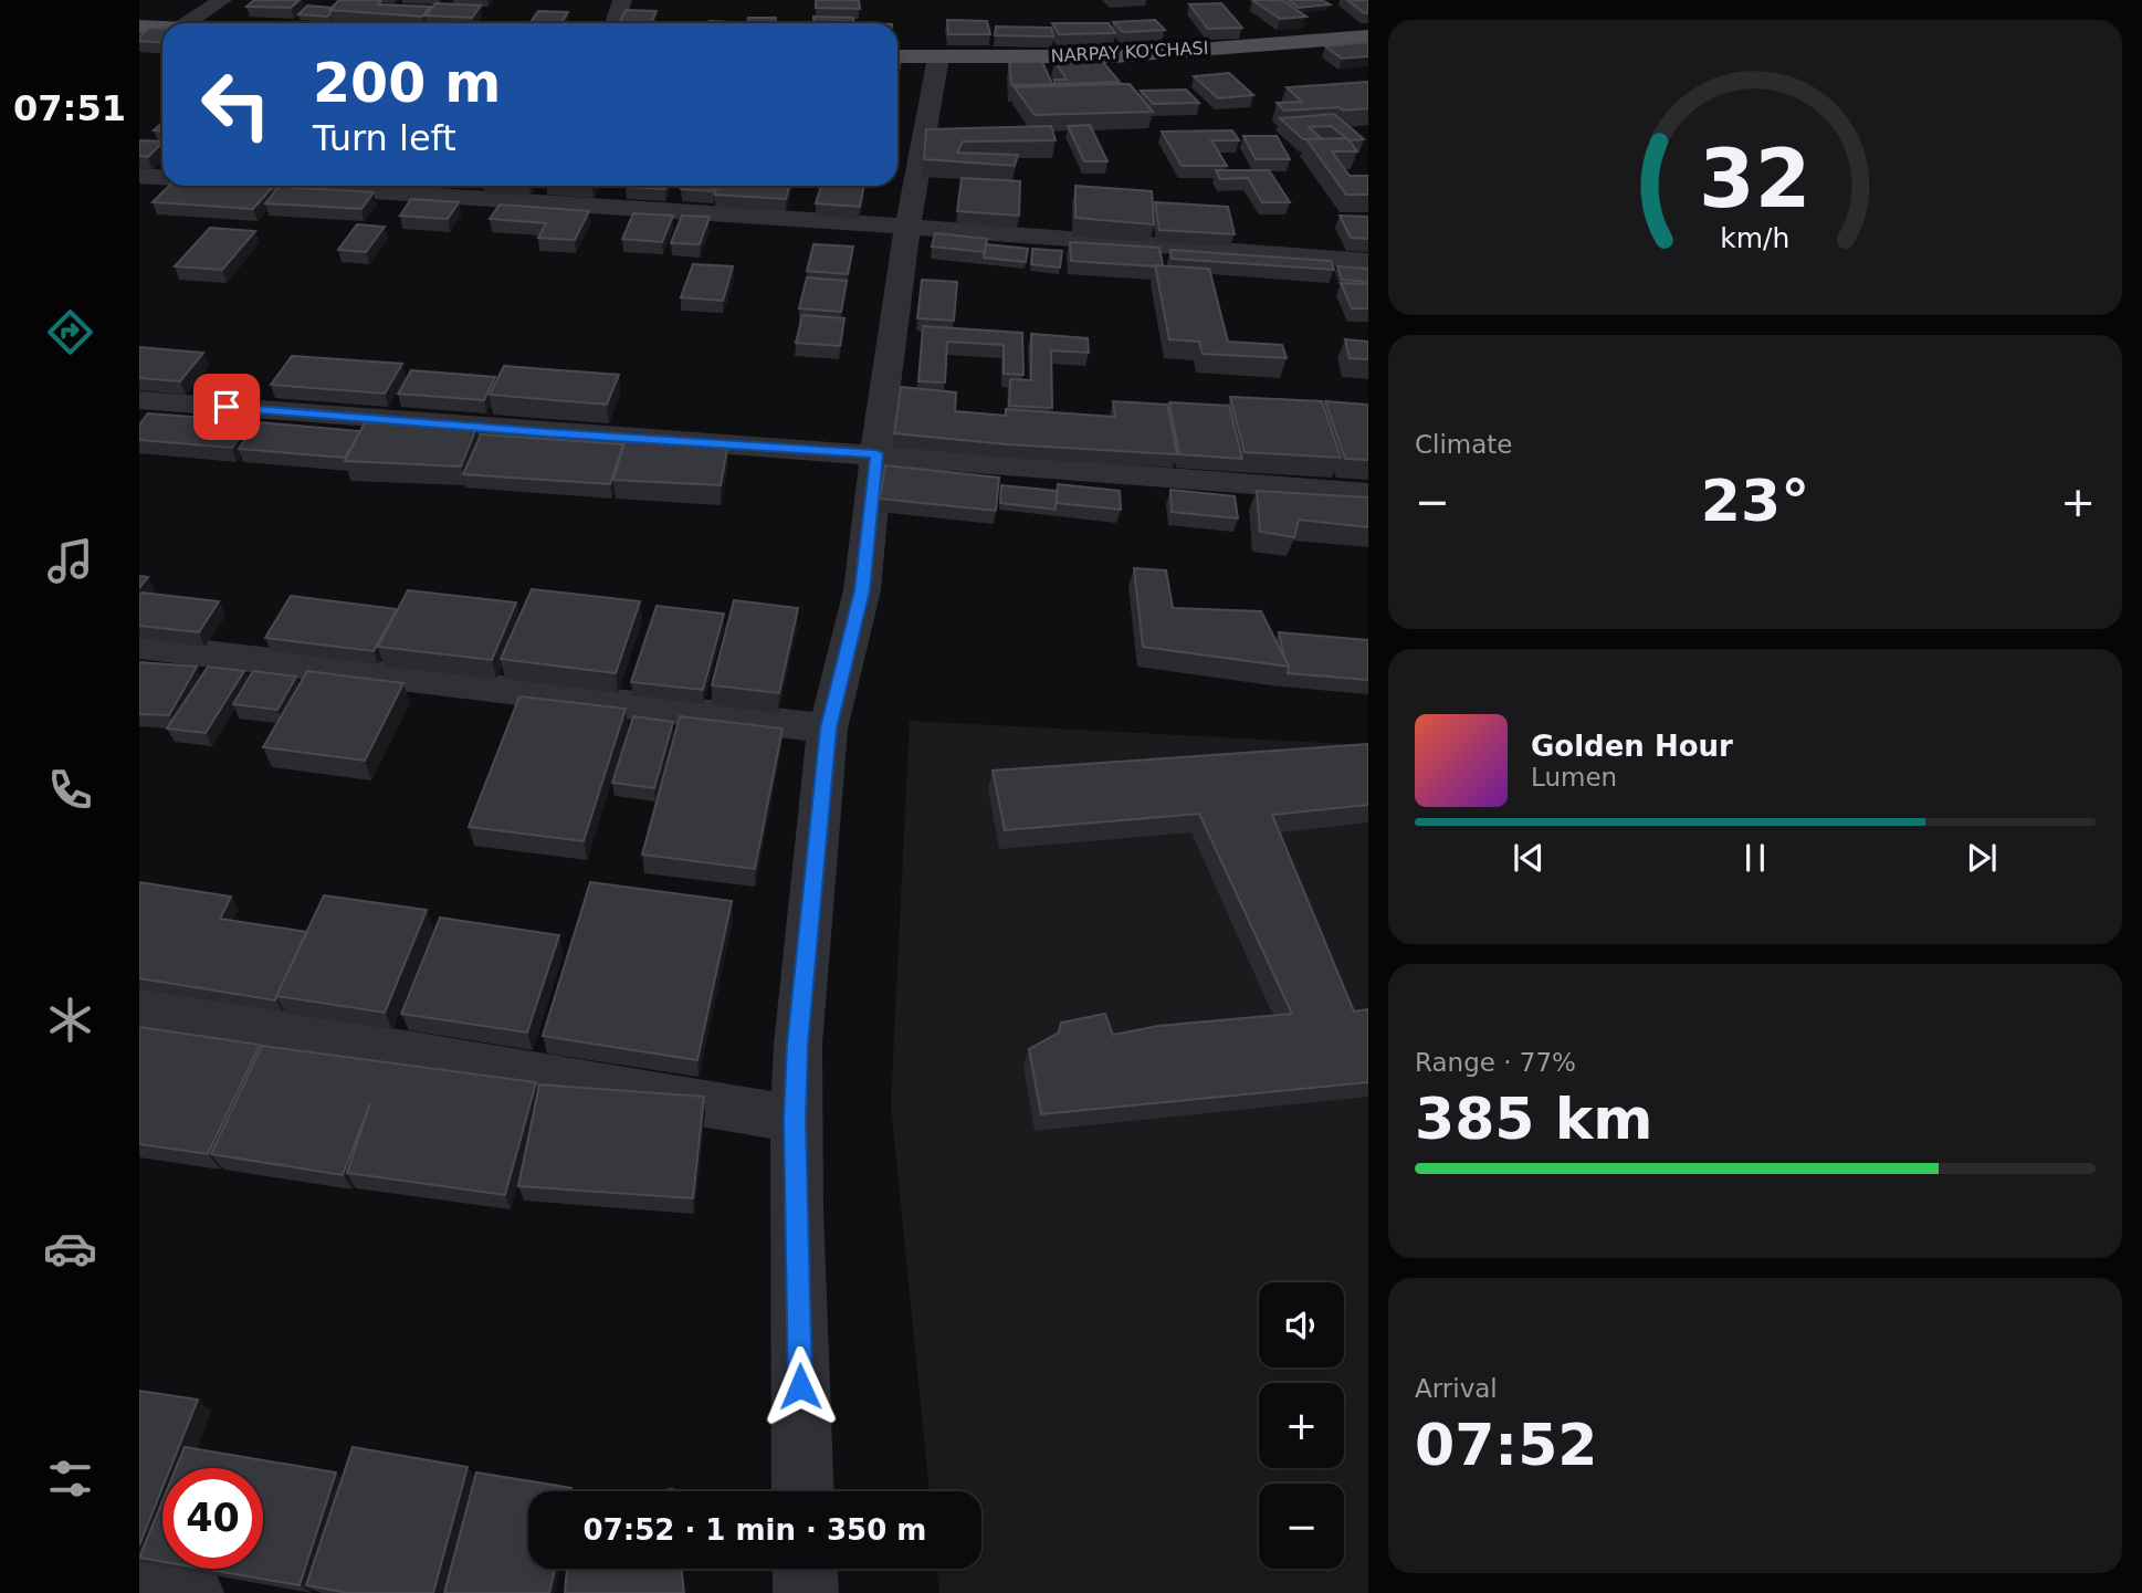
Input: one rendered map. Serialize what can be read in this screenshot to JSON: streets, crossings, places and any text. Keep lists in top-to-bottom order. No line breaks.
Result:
{"streets":{"main road":["NARPAY KO'CHASI"]},"page":{"tabs":"07:51","turn":["200 m","Turn left"],"tile":["Climate",["Range · 77%","385 km"],["Arrival","07:52"]],"heat":["−","23°","+"],"song":["Golden Hour","Lumen"],"map_buttons":["+","−"],"limit":"40","trip":"07:52 · 1 min · 350 m","gauge":["32","km/h"]}}
